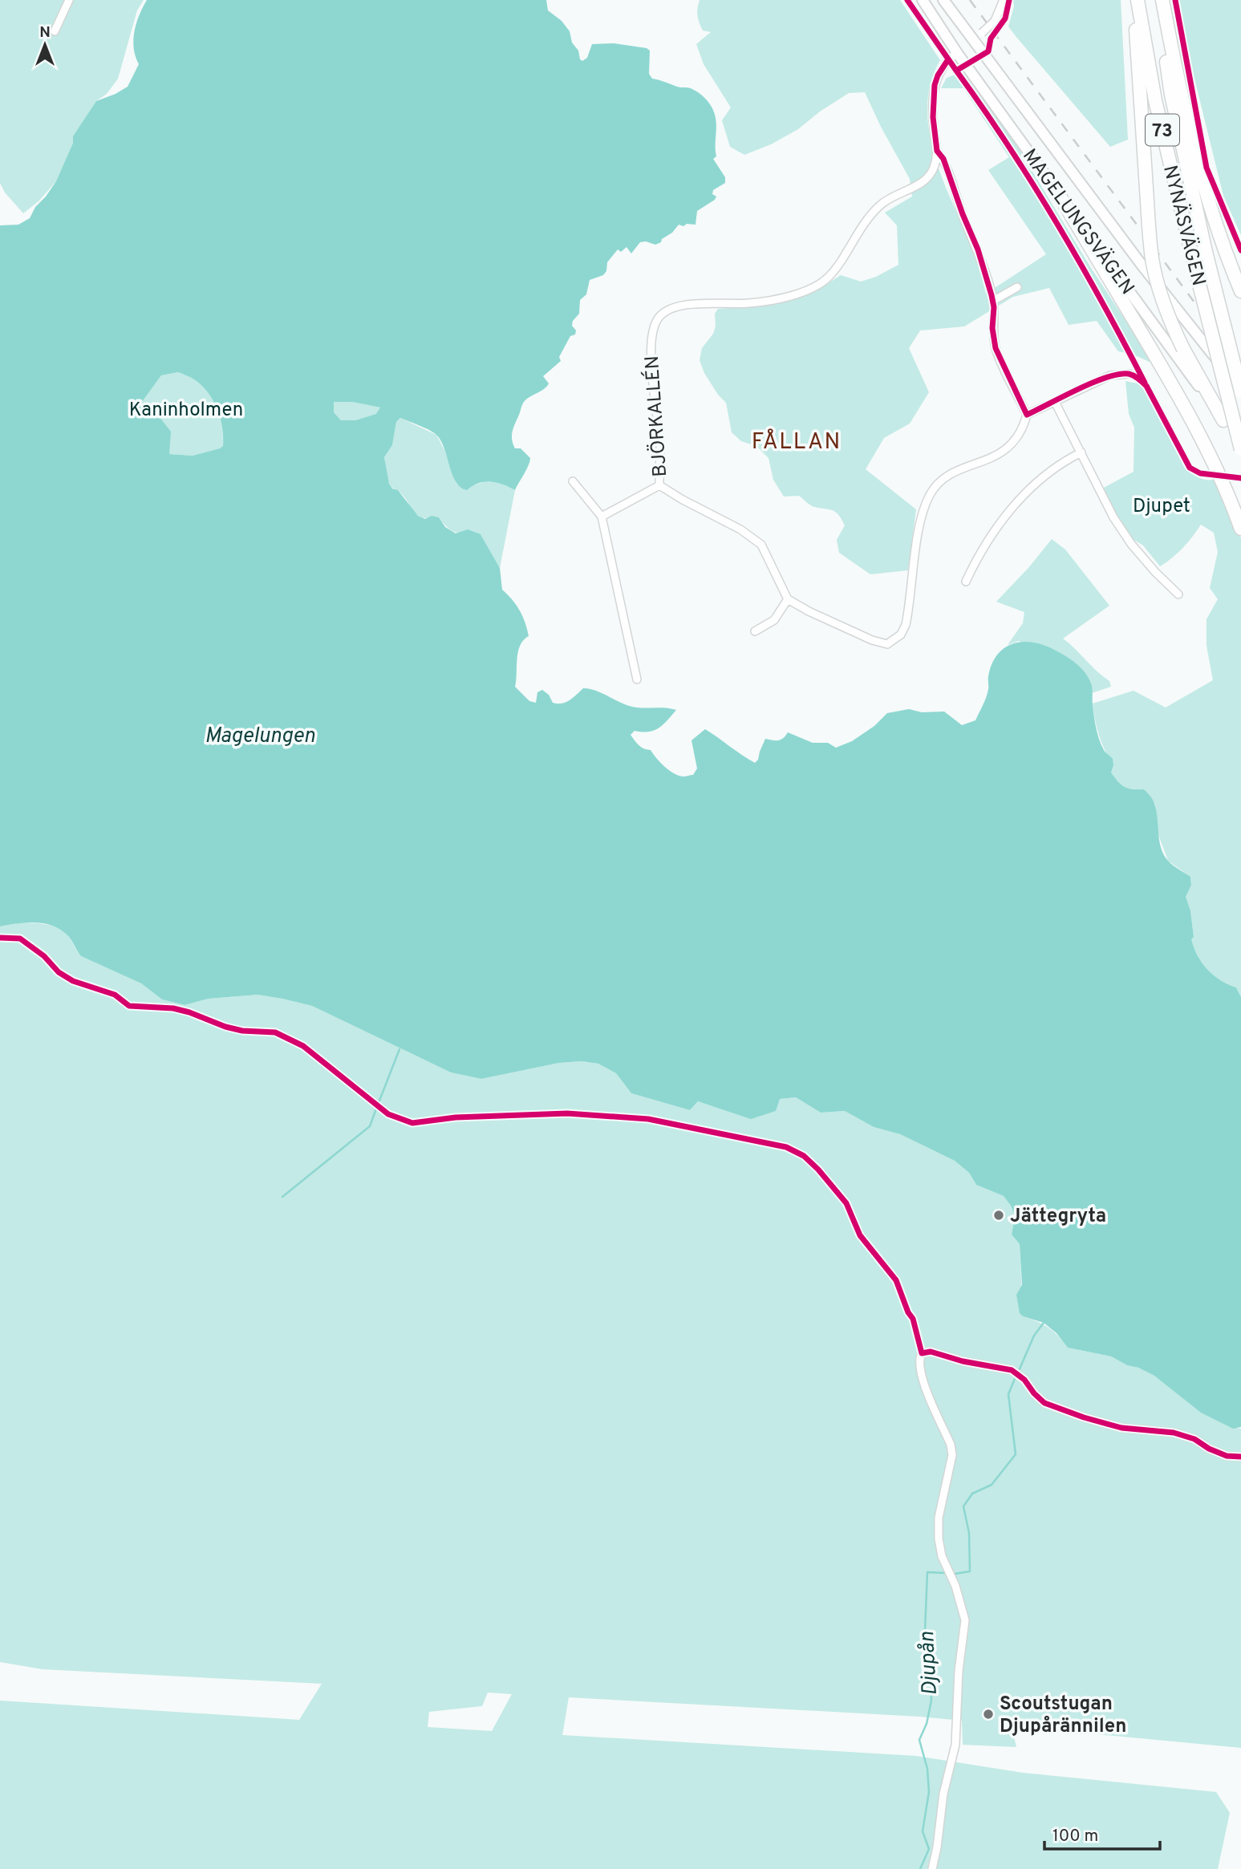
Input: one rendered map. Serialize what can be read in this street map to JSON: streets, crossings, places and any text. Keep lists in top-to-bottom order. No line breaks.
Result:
{"streets":{"highway":["73","NYNÄSVÄGEN"],"main road":["MAGELUNGSVÄGEN"],"street":["BJÖRKALLÉN"]},"crossings":[["MAGELUNGSVÄGEN","NYNÄSVÄGEN"],["MAGELUNGSVÄGEN","BJÖRKALLÉN"]],"districts":["FÅLLAN"],"water":["Magelungen","Djupån"],"parks":["Kaninholmen","Djupet"],"places":["Jättegryta","Scoutstugan Djupårännilen"],"scale_bar":"100 m","north":"top"}
